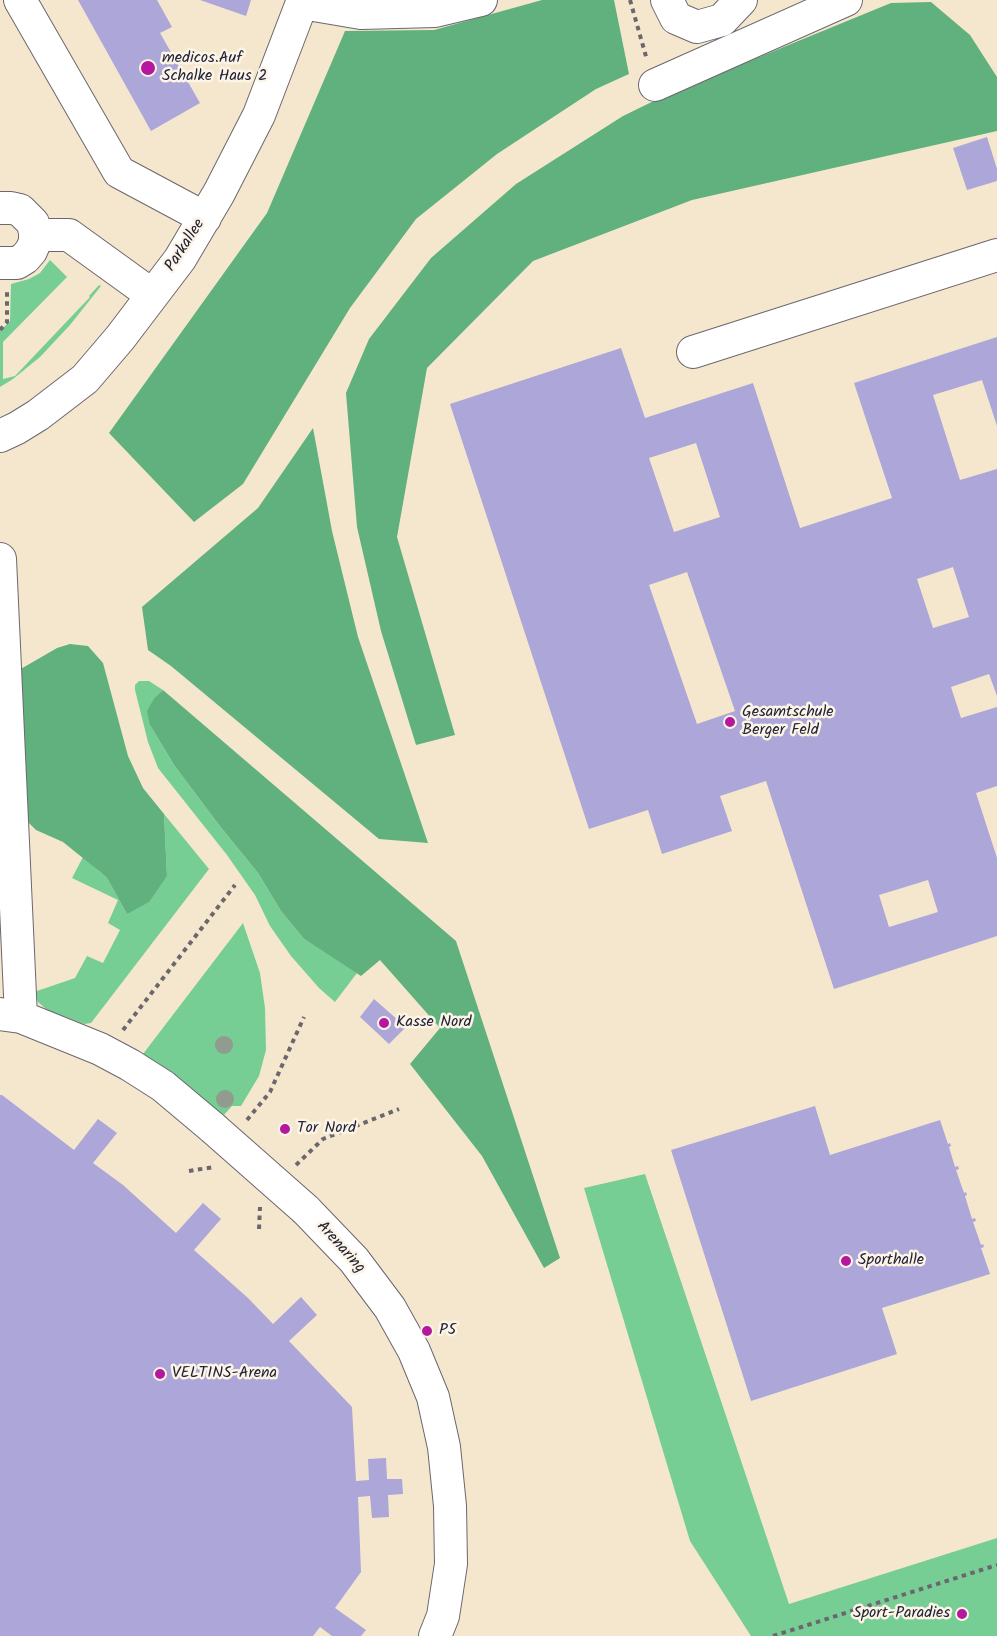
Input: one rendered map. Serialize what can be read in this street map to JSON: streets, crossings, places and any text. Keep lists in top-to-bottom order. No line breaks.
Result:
{"streets":{"street":["Parkallee","Arenaring"]},"places":["medicos.Auf Schalke Haus 2","Gesamtschule Berger Feld","Kasse Nord","Tor Nord","Sporthalle","P5","VELTINS-Arena","Sport-Paradies"]}
